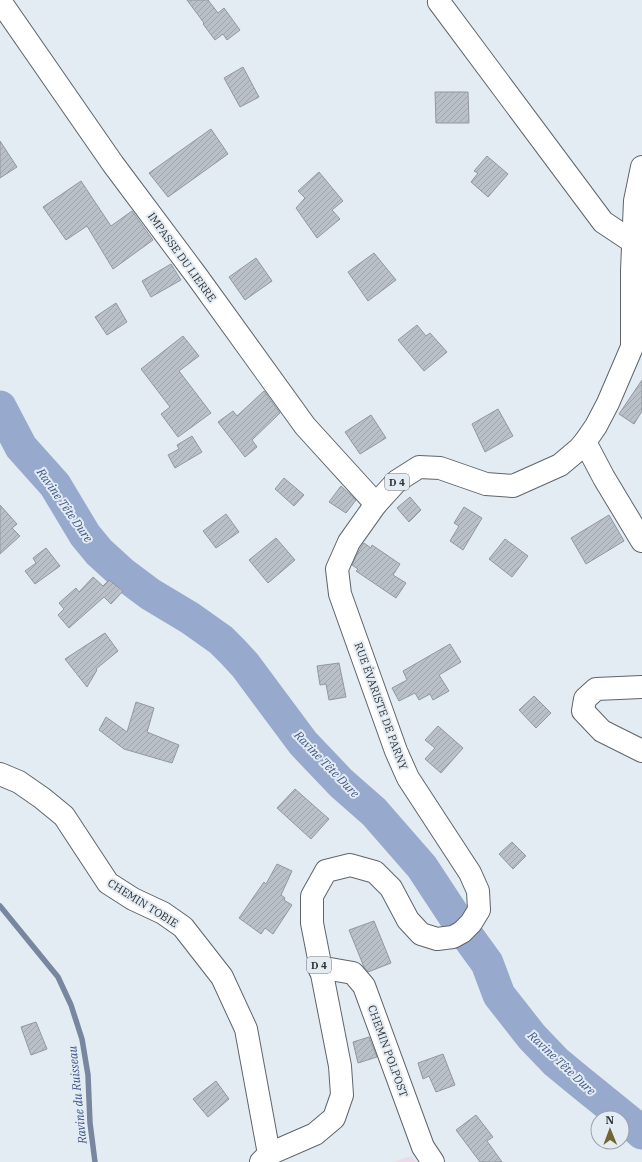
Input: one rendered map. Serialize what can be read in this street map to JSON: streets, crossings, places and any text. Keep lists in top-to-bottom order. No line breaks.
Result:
{"streets":{"street":["IMPASSE DU LIERRE","D 4","RUE ÉVARISTE DE PARNY","CHEMIN TOBIE","CHEMIN POLPOST"]},"crossings":[["IMPASSE DU LIERRE","RUE ÉVARISTE DE PARNY"],["RUE ÉVARISTE DE PARNY","CHEMIN TOBIE"],["RUE ÉVARISTE DE PARNY","CHEMIN POLPOST"]],"water":["Ravine Tête Dure","Ravine du Ruisseau"],"north":"top"}
